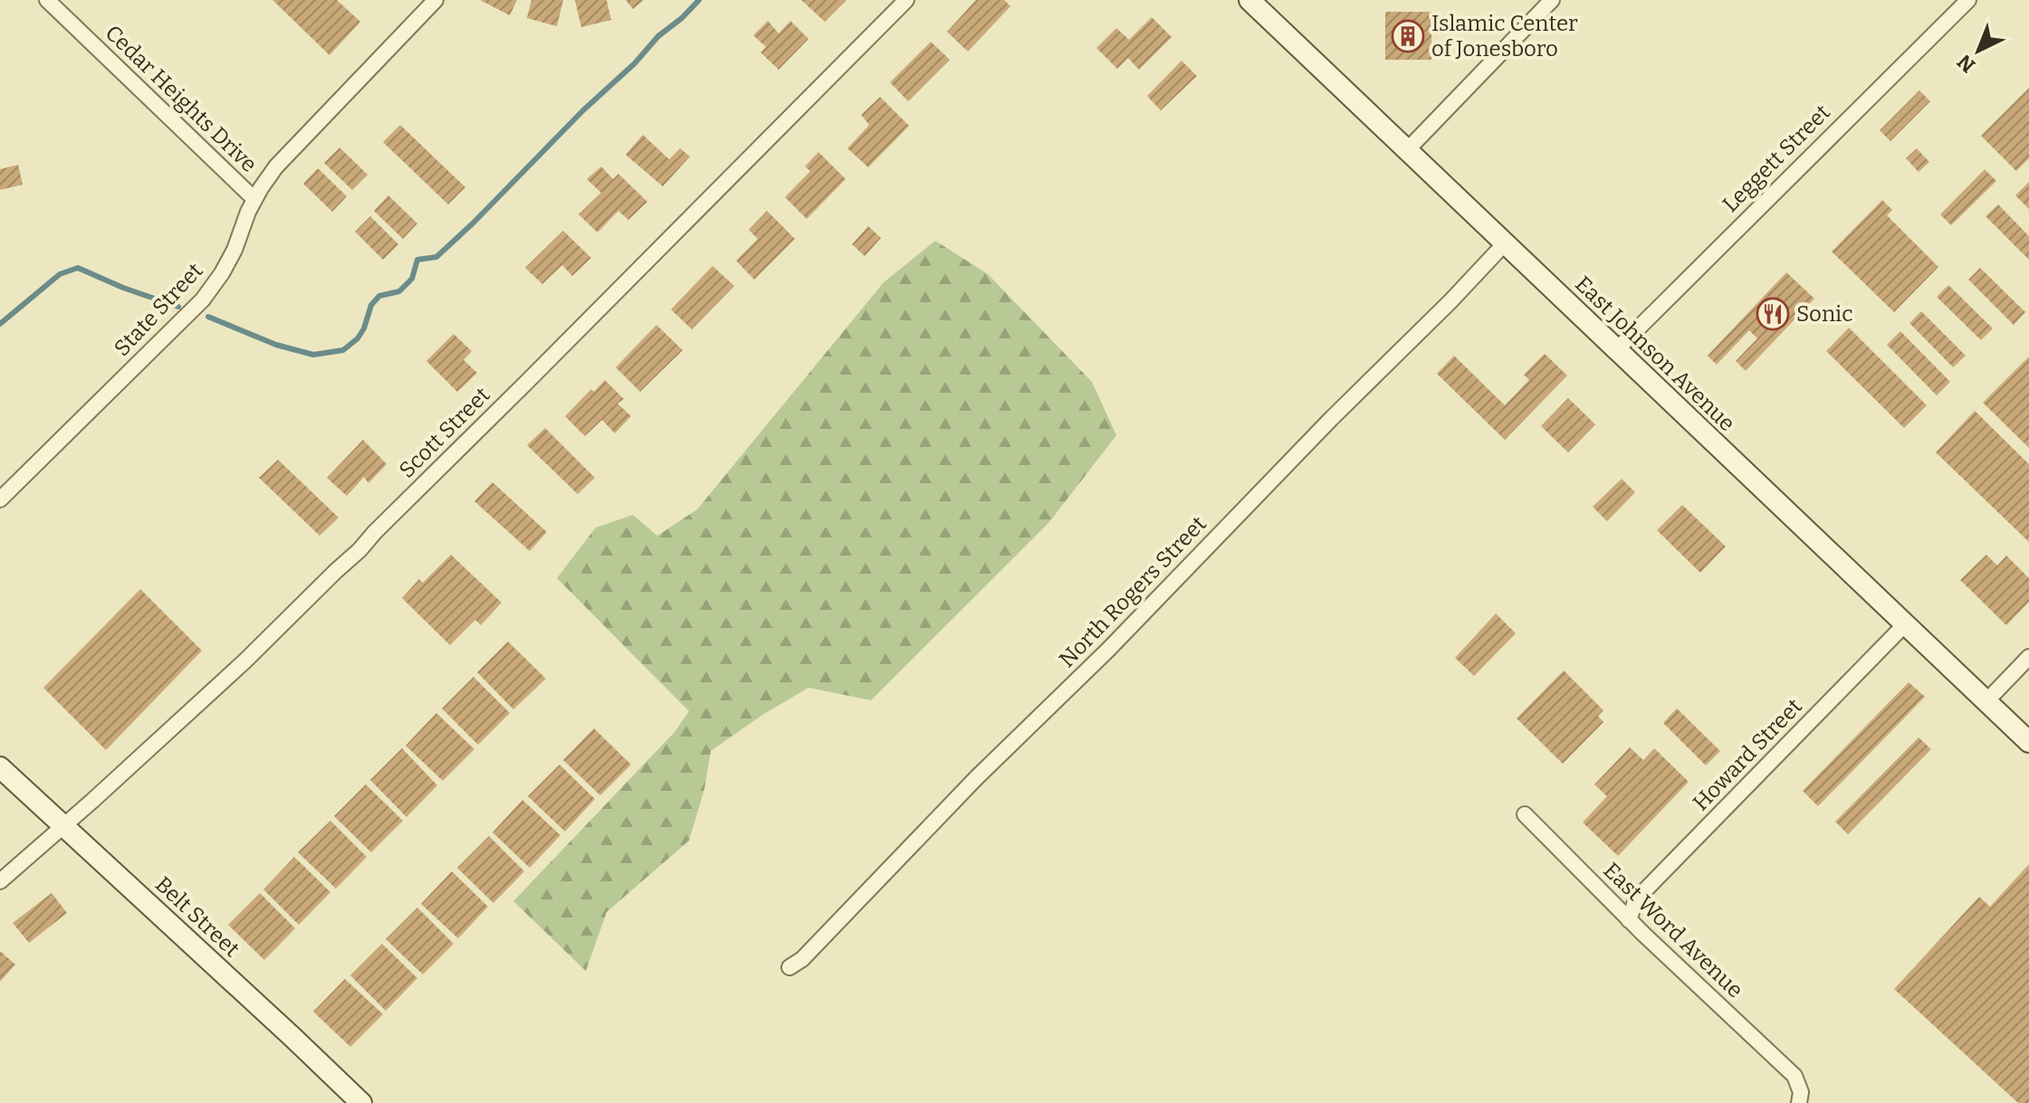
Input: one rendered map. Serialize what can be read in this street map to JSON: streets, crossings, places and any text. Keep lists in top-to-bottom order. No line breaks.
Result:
{"streets":{"main road":["East Johnson Avenue","Belt Street"],"street":["Cedar Heights Drive","Leggett Street","State Street","Scott Street","North Rogers Street","Howard Street","East Word Avenue"]},"crossings":[["Cedar Heights Drive","State Street"],["Leggett Street","East Johnson Avenue"],["East Johnson Avenue","North Rogers Street"],["East Johnson Avenue","Howard Street"],["Scott Street","Belt Street"],["Howard Street","East Word Avenue"]],"places":{"building":["Islamic Center of Jonesboro"],"restaurant":["Sonic"]},"north":"bottom left"}
